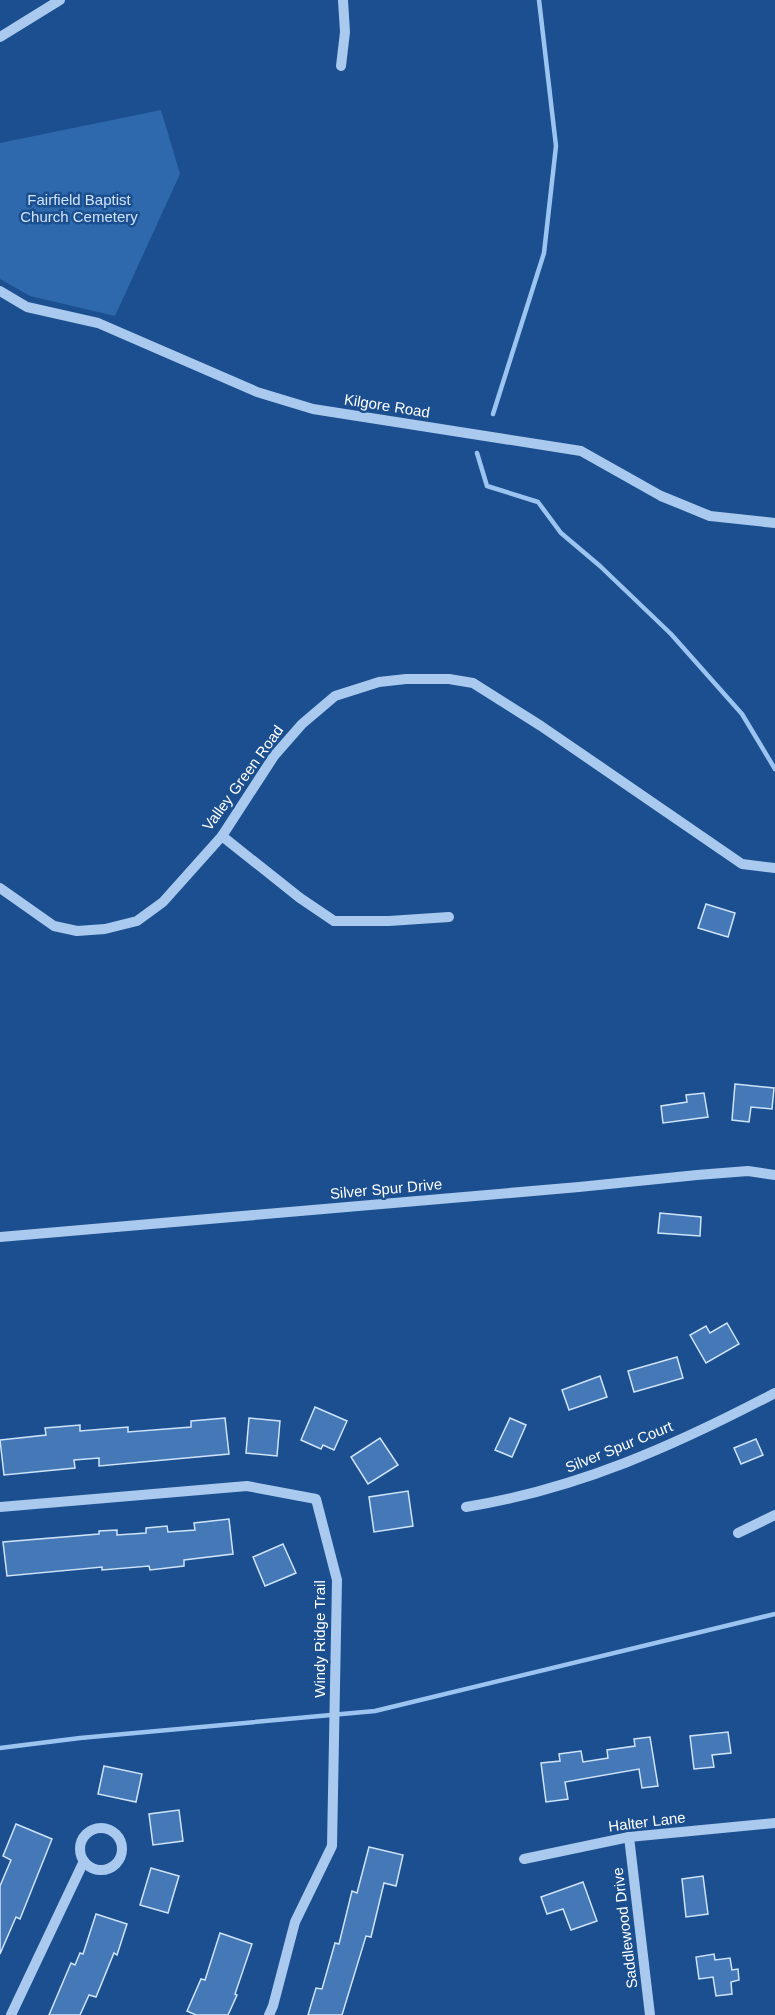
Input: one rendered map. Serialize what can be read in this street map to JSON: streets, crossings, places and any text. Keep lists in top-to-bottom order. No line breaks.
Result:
{"streets":{"street":["Kilgore Road","Valley Green Road","Silver Spur Drive","Silver Spur Court","Windy Ridge Trail","Halter Lane","Saddlewood Drive"]},"crossings":[["Halter Lane","Saddlewood Drive"]],"parks":["Fairfield Baptist Church Cemetery"]}
